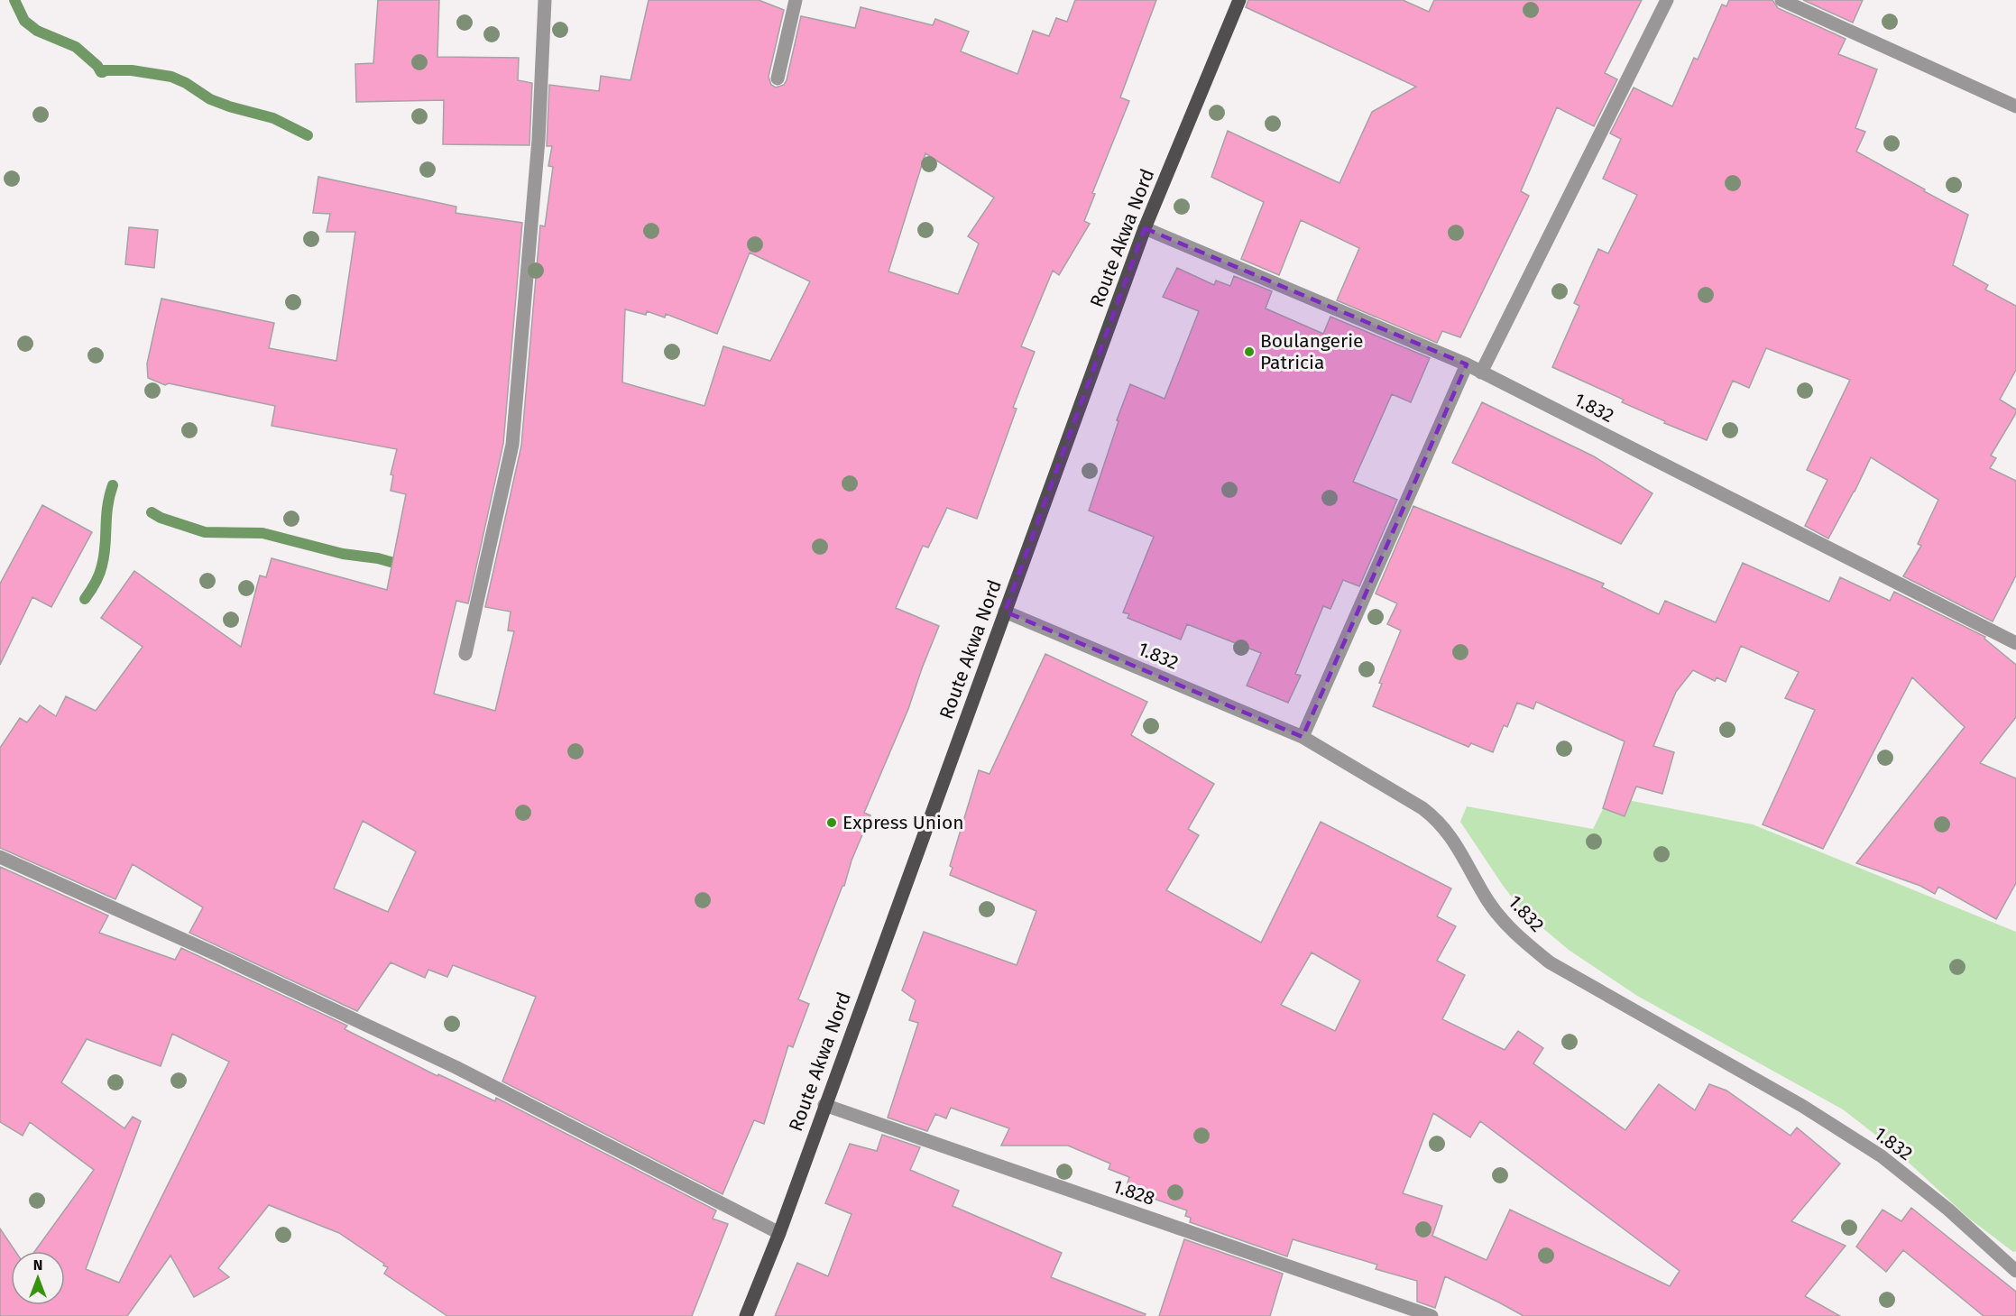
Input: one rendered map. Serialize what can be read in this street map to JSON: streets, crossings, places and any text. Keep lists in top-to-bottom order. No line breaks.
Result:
{"streets":{"main road":["Route Akwa Nord"],"street":["1.832","1.828"]},"crossings":[["Route Akwa Nord","1.832"],["Route Akwa Nord","1.828"]],"places":["Boulangerie Patricia","Express Union"],"north":"top"}
